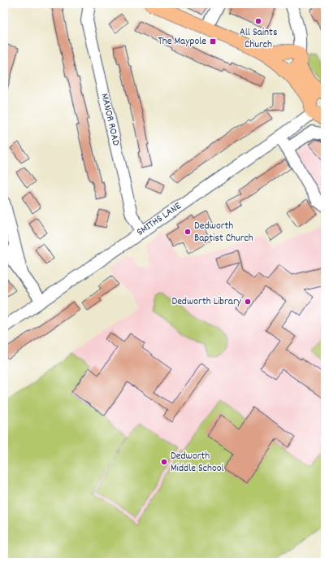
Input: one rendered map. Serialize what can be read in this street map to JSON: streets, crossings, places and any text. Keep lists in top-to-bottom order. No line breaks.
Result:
{"streets":{"street":["MANOR ROAD","SMITHS LANE"]},"crossings":[["MANOR ROAD","SMITHS LANE"]],"places":{"other":["All Saints Church","Dedworth Baptist Church","Dedworth Library","Dedworth Middle School"],"transit":["The Maypole"]}}
